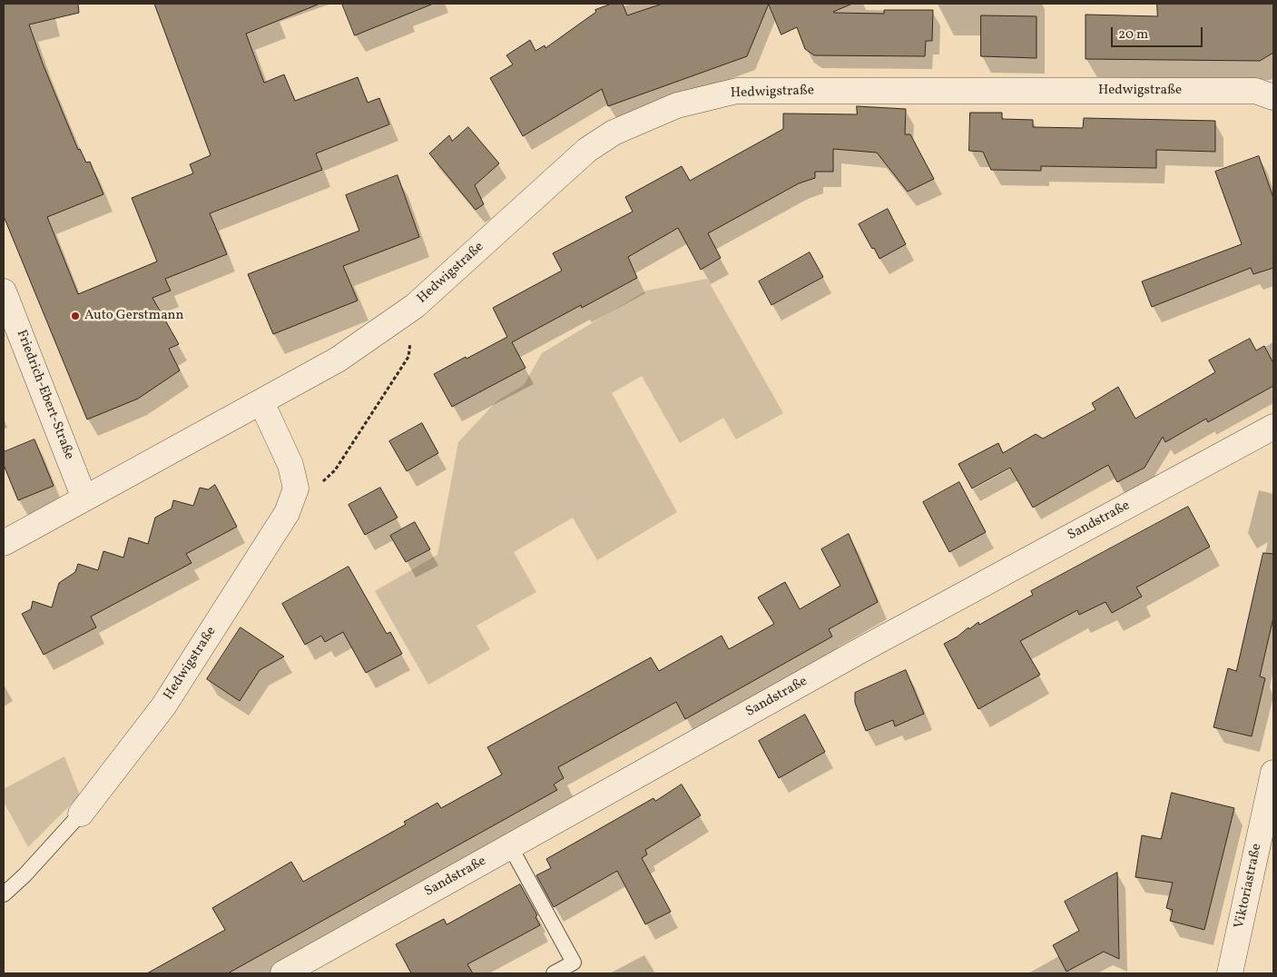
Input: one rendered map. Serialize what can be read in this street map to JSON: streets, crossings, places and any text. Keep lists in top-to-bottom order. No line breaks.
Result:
{"streets":{"street":["Hedwigstraße","Friedrich-Ebert-Straße","Sandstraße","Viktoriastraße"]},"crossings":[["Hedwigstraße","Friedrich-Ebert-Straße"]],"places":["Auto Gerstmann"],"scale_bar":"20 m"}
